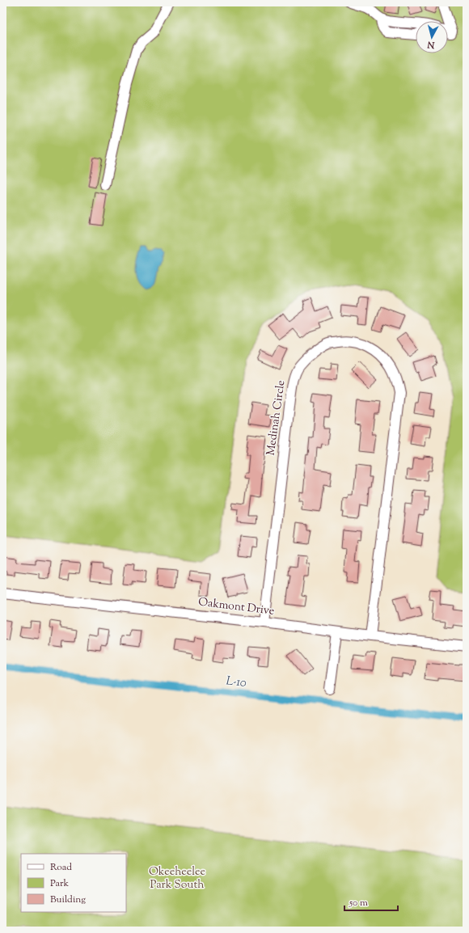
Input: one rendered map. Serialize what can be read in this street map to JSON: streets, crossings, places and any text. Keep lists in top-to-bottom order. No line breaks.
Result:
{"streets":{"street":["Medinah Circle","Oakmont Drive"]},"crossings":[["Medinah Circle","Oakmont Drive"]],"water":["L-10"],"parks":["Okeeheelee Park South"],"legend":["Road","Park","Building"],"scale_bar":"50 m","north":"bottom"}
